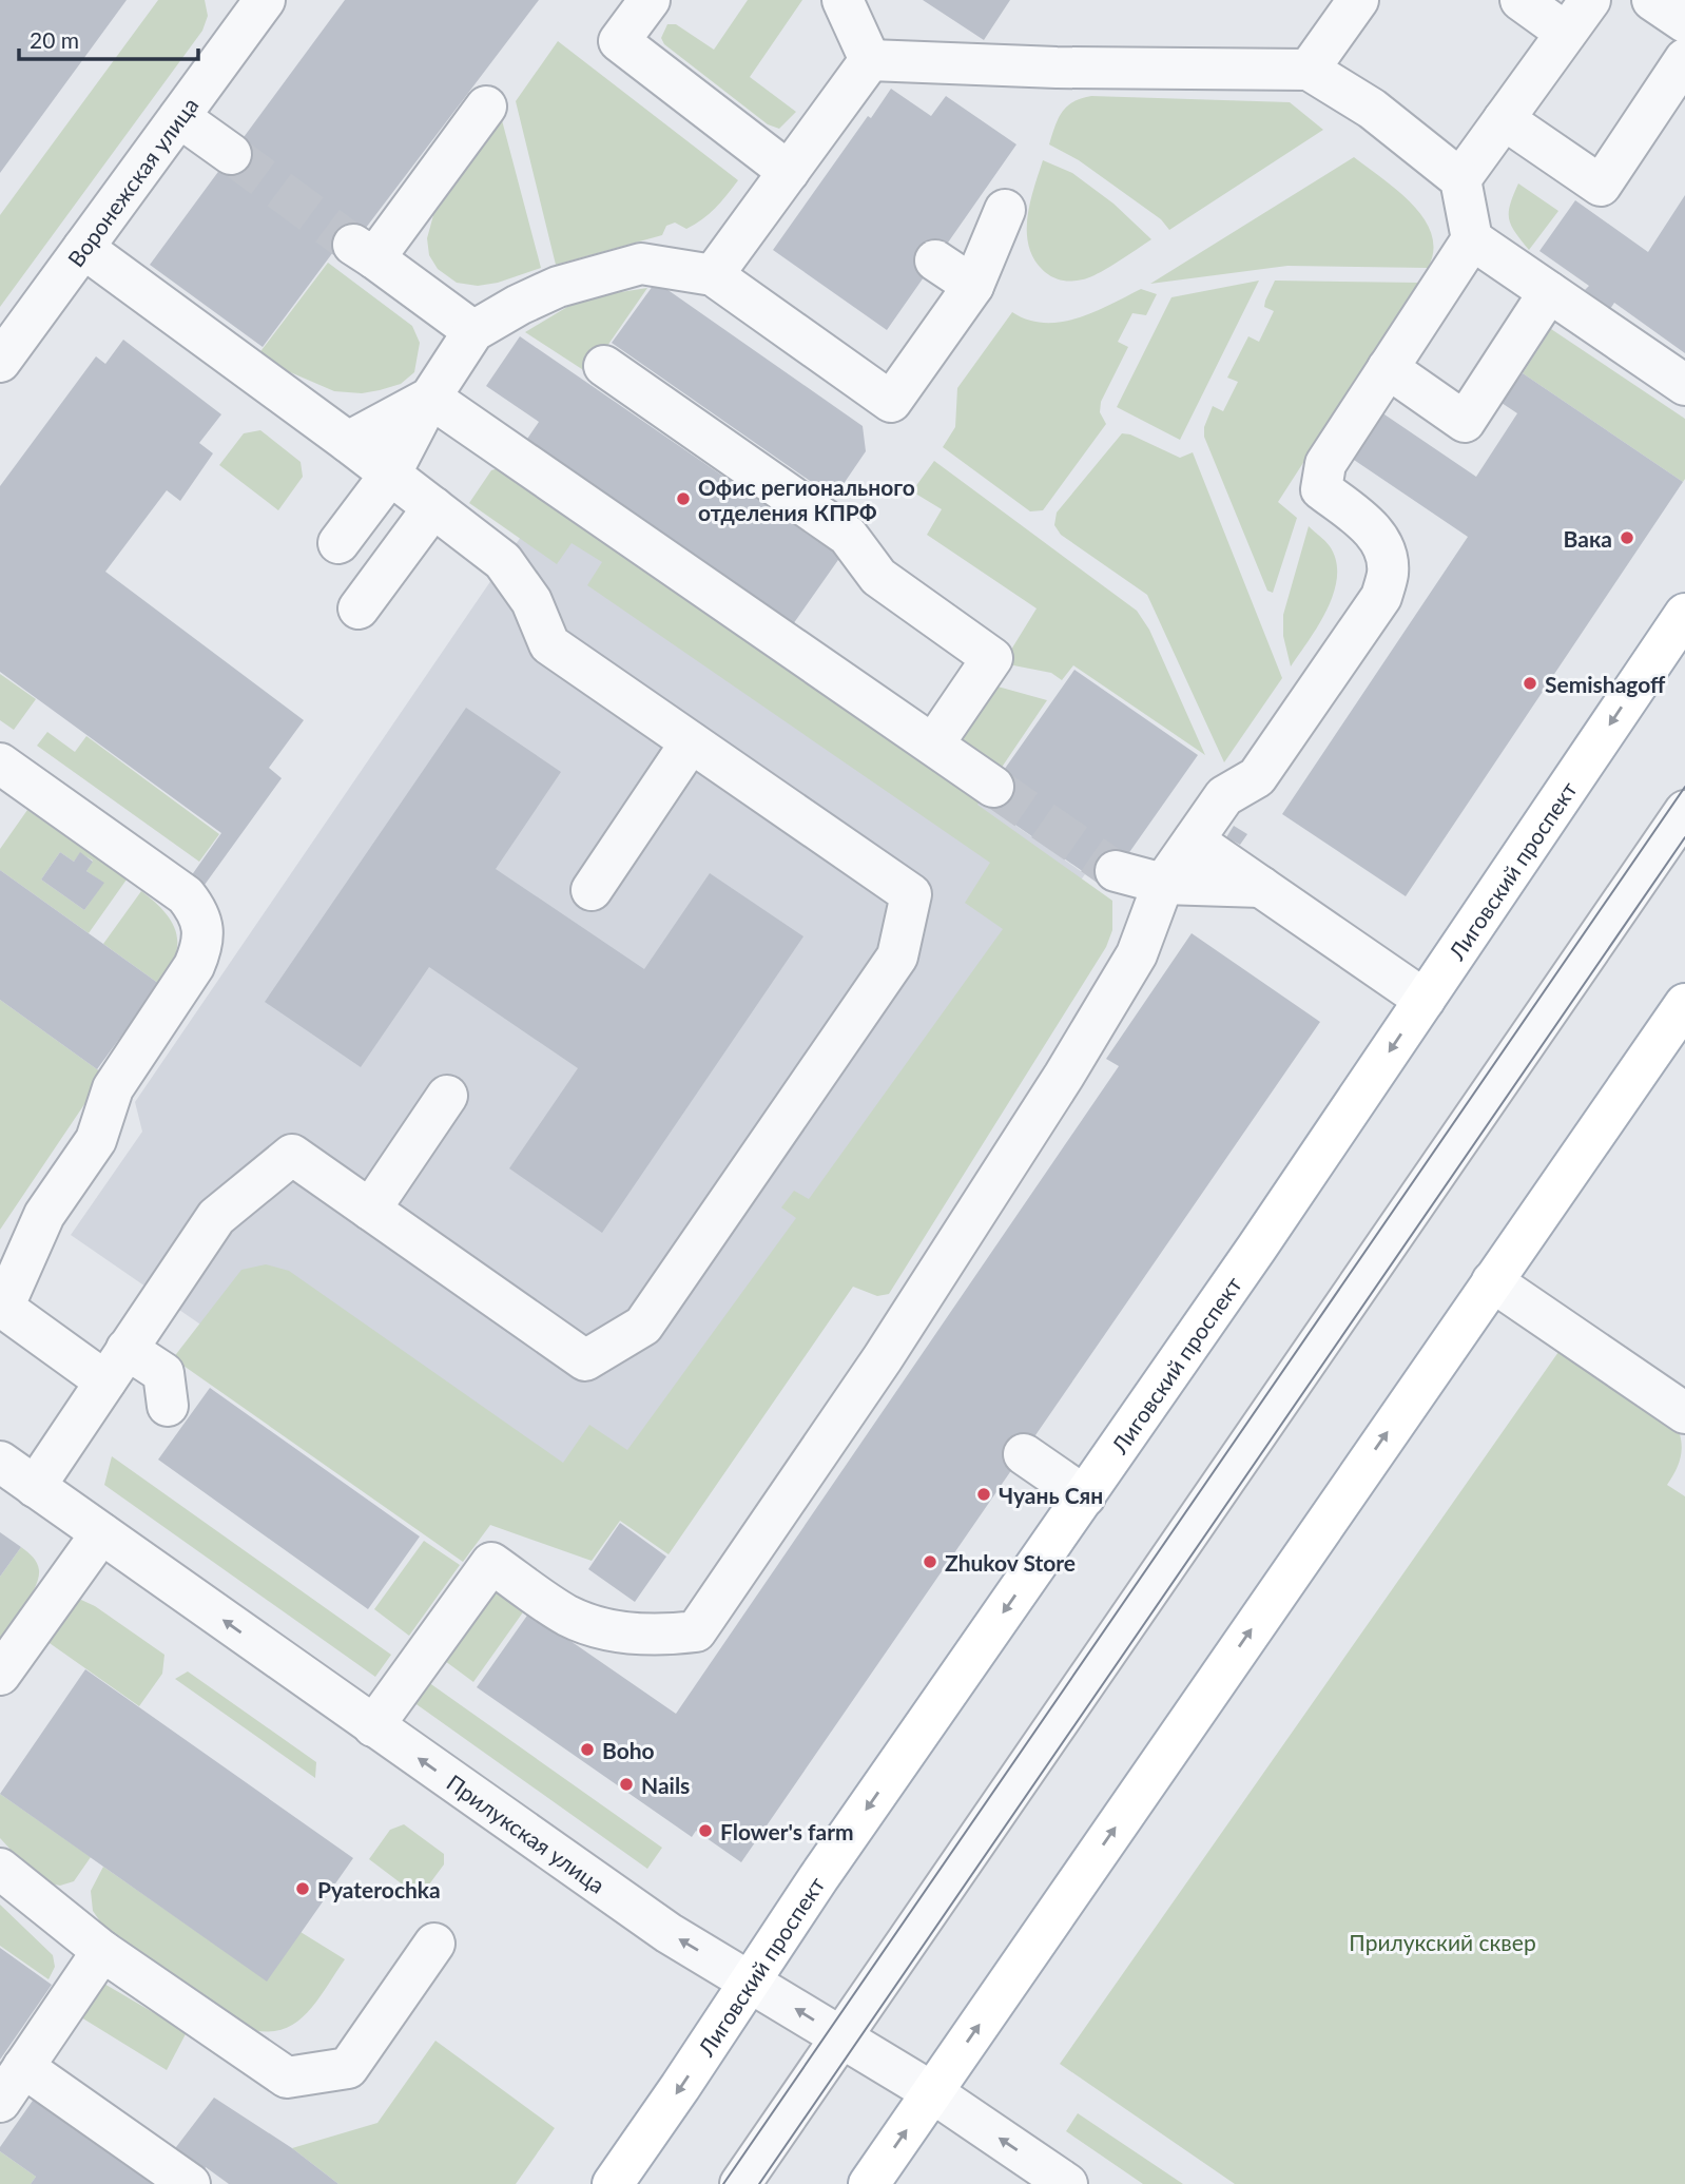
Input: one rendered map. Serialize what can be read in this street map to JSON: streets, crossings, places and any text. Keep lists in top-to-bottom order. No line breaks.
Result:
{"streets":{"main road":["Лиговский проспект"],"street":["Воронежская улица","Прилукская улица"]},"crossings":[["Лиговский проспект","Прилукская улица"]],"one_way":["Прилукская улица"],"parks":["Прилукский сквер"],"places":["Офис регионального отделения КПРФ","Вака","Semishagoff","Чуань Сян","Zhukov Store","Boho","Nails","Flower's farm","Pyaterochka"],"scale_bar":"20 m"}
